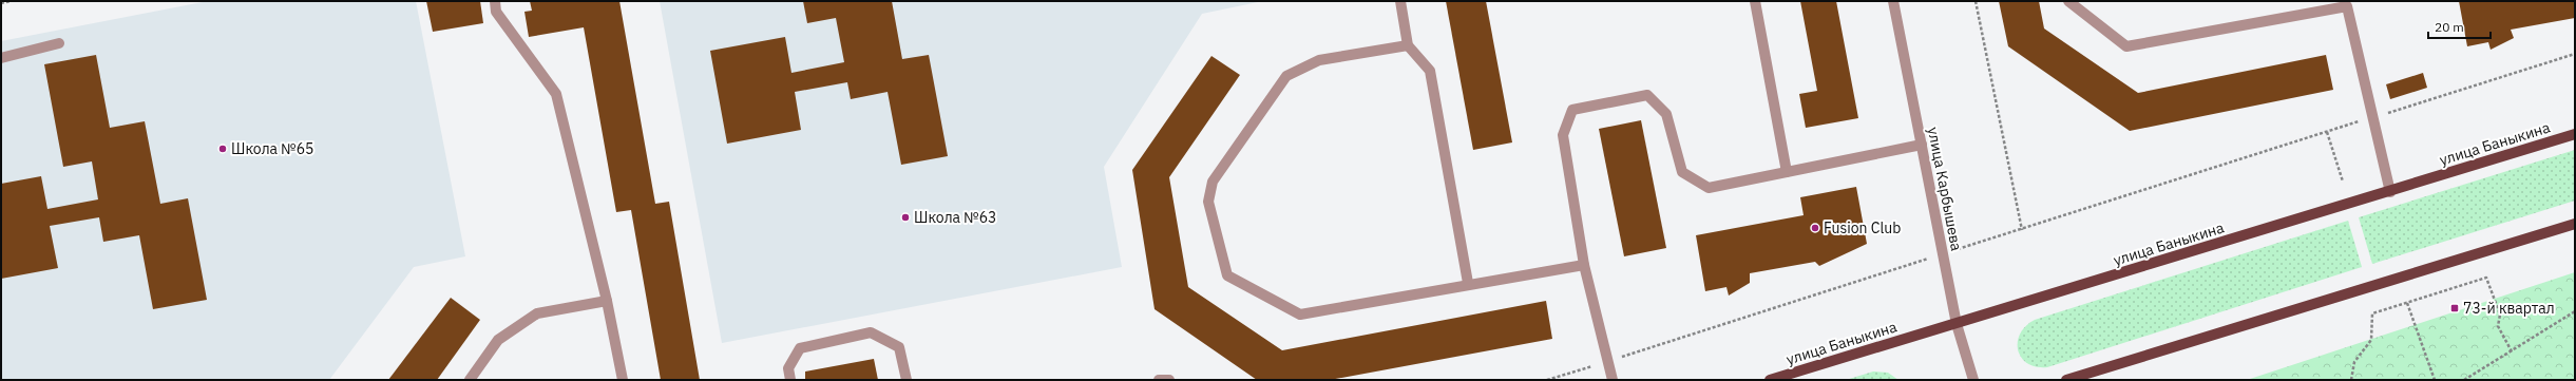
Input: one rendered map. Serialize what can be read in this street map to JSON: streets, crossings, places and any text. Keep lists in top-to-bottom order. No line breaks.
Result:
{"streets":{"main road":["улица Баныкина"],"street":["улица Карбышева"]},"crossings":[["улица Баныкина","улица Карбышева"]],"places":{"other":["Школа №65","Школа №63","Fusion Club"],"transit":["73-й квартал"]},"scale_bar":"20 m"}
